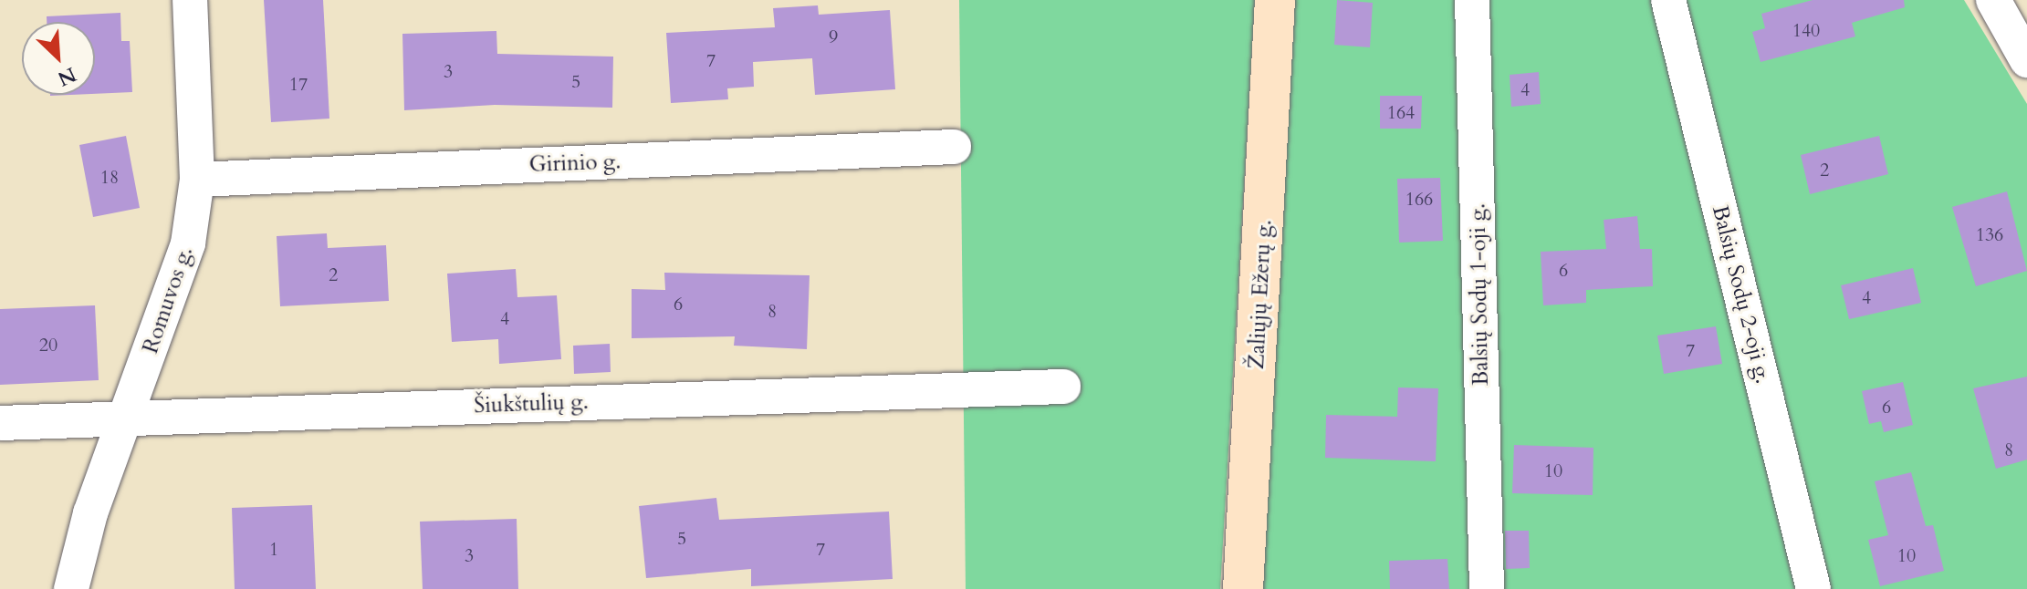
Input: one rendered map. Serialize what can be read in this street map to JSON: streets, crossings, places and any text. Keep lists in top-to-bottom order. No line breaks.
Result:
{"streets":{"main road":["Žaliųjų Ežerų g."],"street":["Girinio g.","Balsių Sodų 1-oji g.","Balsių Sodų 2-oji g.","Romuvos g.","Šiukštulių g."]},"crossings":[["Girinio g.","Romuvos g."],["Romuvos g.","Šiukštulių g."]],"house_numbers":["140","9","7","3","5","17","4","164","2","18","166","136","6","2","4","6","8","4","20","7","6","8","10","5","1","7","3","10"],"north":"bottom right"}
